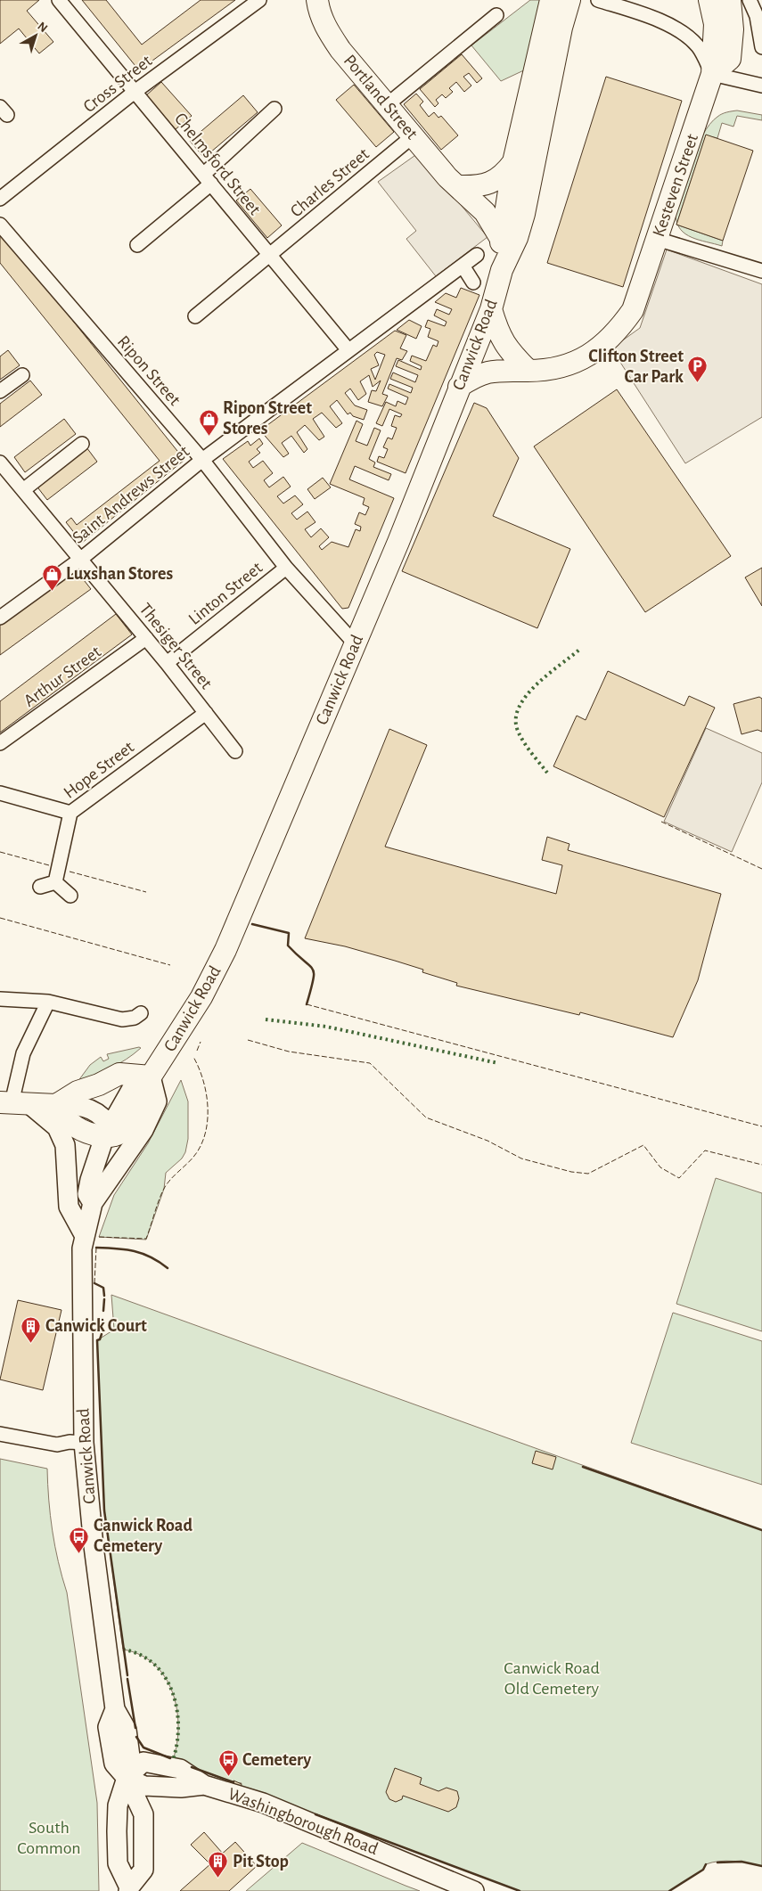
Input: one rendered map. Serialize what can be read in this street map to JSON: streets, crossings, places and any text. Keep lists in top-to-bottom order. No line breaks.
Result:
{"streets":{"main road":["Portland Street","Kesteven Street","Canwick Road","Washingborough Road"],"street":["Cross Street","Chelmsford Street","Charles Street","Ripon Street","Saint Andrews Street","Linton Street","Thesiger Street","Arthur Street","Hope Street"]},"crossings":[["Cross Street","Chelmsford Street"],["Portland Street","Charles Street"],["Portland Street","Canwick Road"],["Chelmsford Street","Charles Street"],["Chelmsford Street","Saint Andrews Street"],["Kesteven Street","Canwick Road"],["Canwick Road","Ripon Street"],["Canwick Road","Washingborough Road"],["Ripon Street","Saint Andrews Street"],["Ripon Street","Linton Street"],["Saint Andrews Street","Thesiger Street"],["Linton Street","Thesiger Street"],["Thesiger Street","Arthur Street"],["Thesiger Street","Hope Street"]],"parks":["Canwick Road Old Cemetery","South Common"],"places":{"parking":["Clifton Street Car Park"],"shop":["Ripon Street Stores","Luxshan Stores"],"building":["Canwick Court","Pit Stop"],"bus stop":["Canwick Road Cemetery","Cemetery"]},"north":"top right"}
